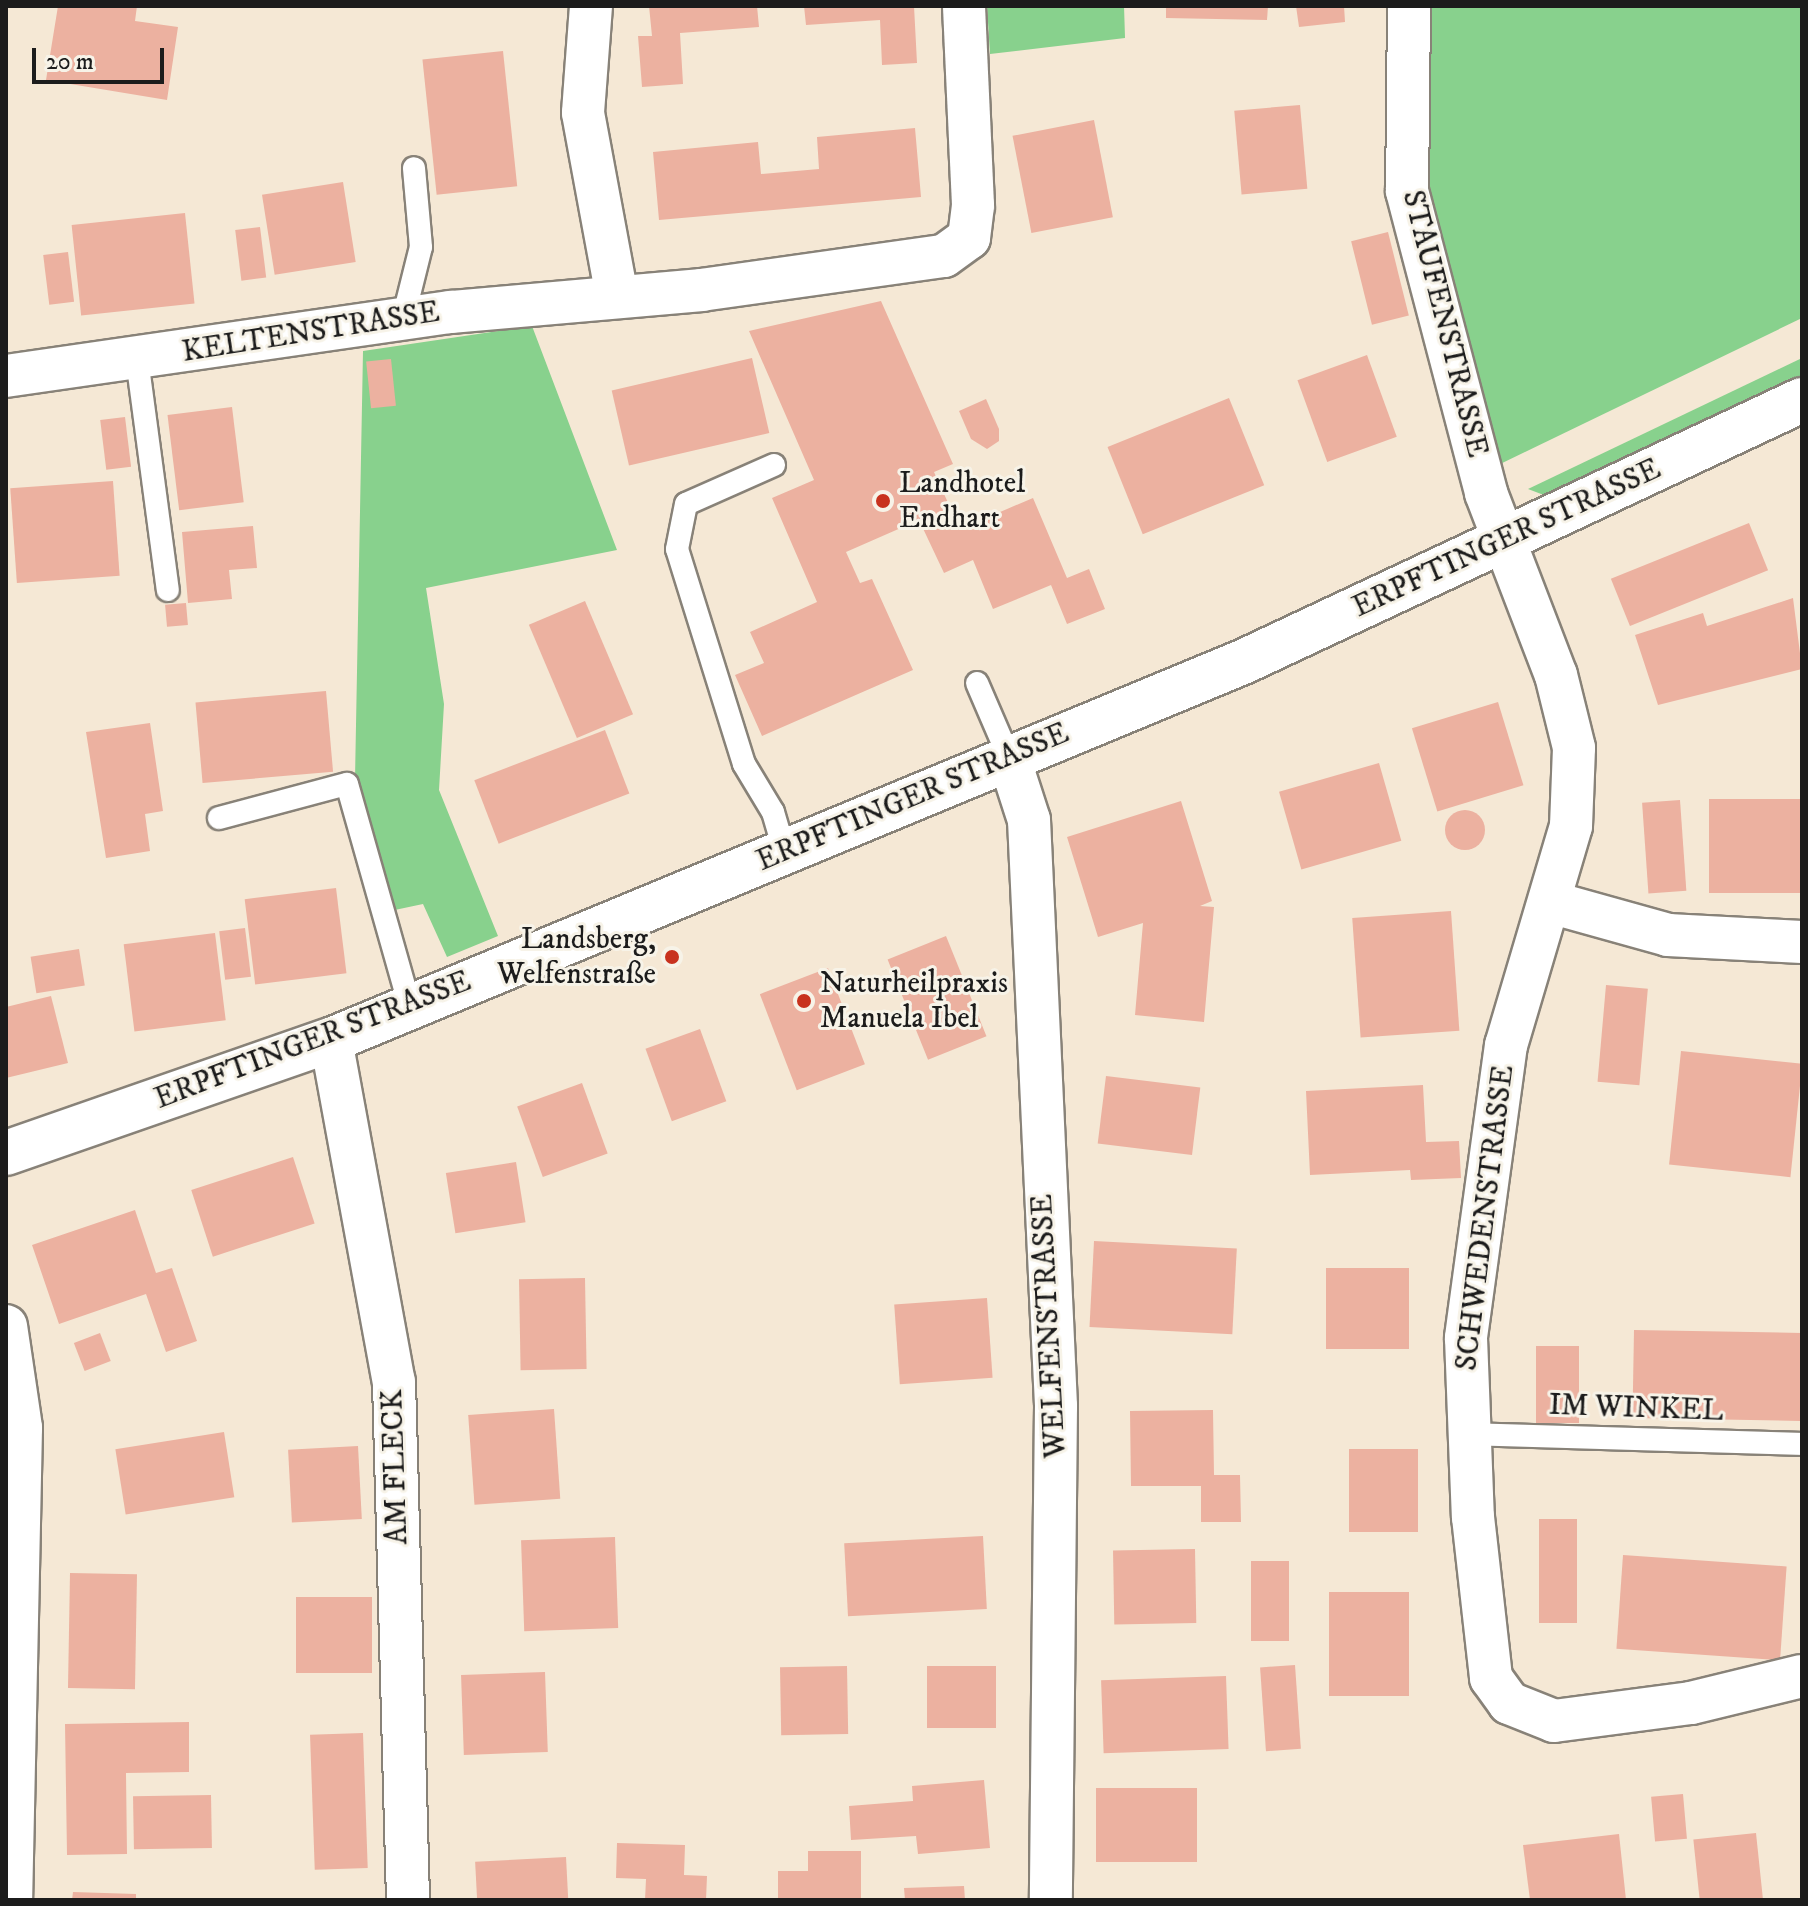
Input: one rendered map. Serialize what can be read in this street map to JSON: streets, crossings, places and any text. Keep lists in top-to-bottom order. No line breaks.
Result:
{"streets":{"street":["STAUFENSTRASSE","KELTENSTRASSE","ERPFTINGER STRASSE","SCHWEDENSTRASSE","WELFENSTRASSE","AM FLECK"],"lane":["IM WINKEL"]},"crossings":[["STAUFENSTRASSE","ERPFTINGER STRASSE"],["STAUFENSTRASSE","SCHWEDENSTRASSE"],["ERPFTINGER STRASSE","SCHWEDENSTRASSE"],["ERPFTINGER STRASSE","WELFENSTRASSE"],["ERPFTINGER STRASSE","AM FLECK"],["SCHWEDENSTRASSE","IM WINKEL"]],"places":["Landhotel Endhart","Landsberg, Welfenstraße","Naturheilpraxis Manuela Ibel"],"scale_bar":"20 m"}
